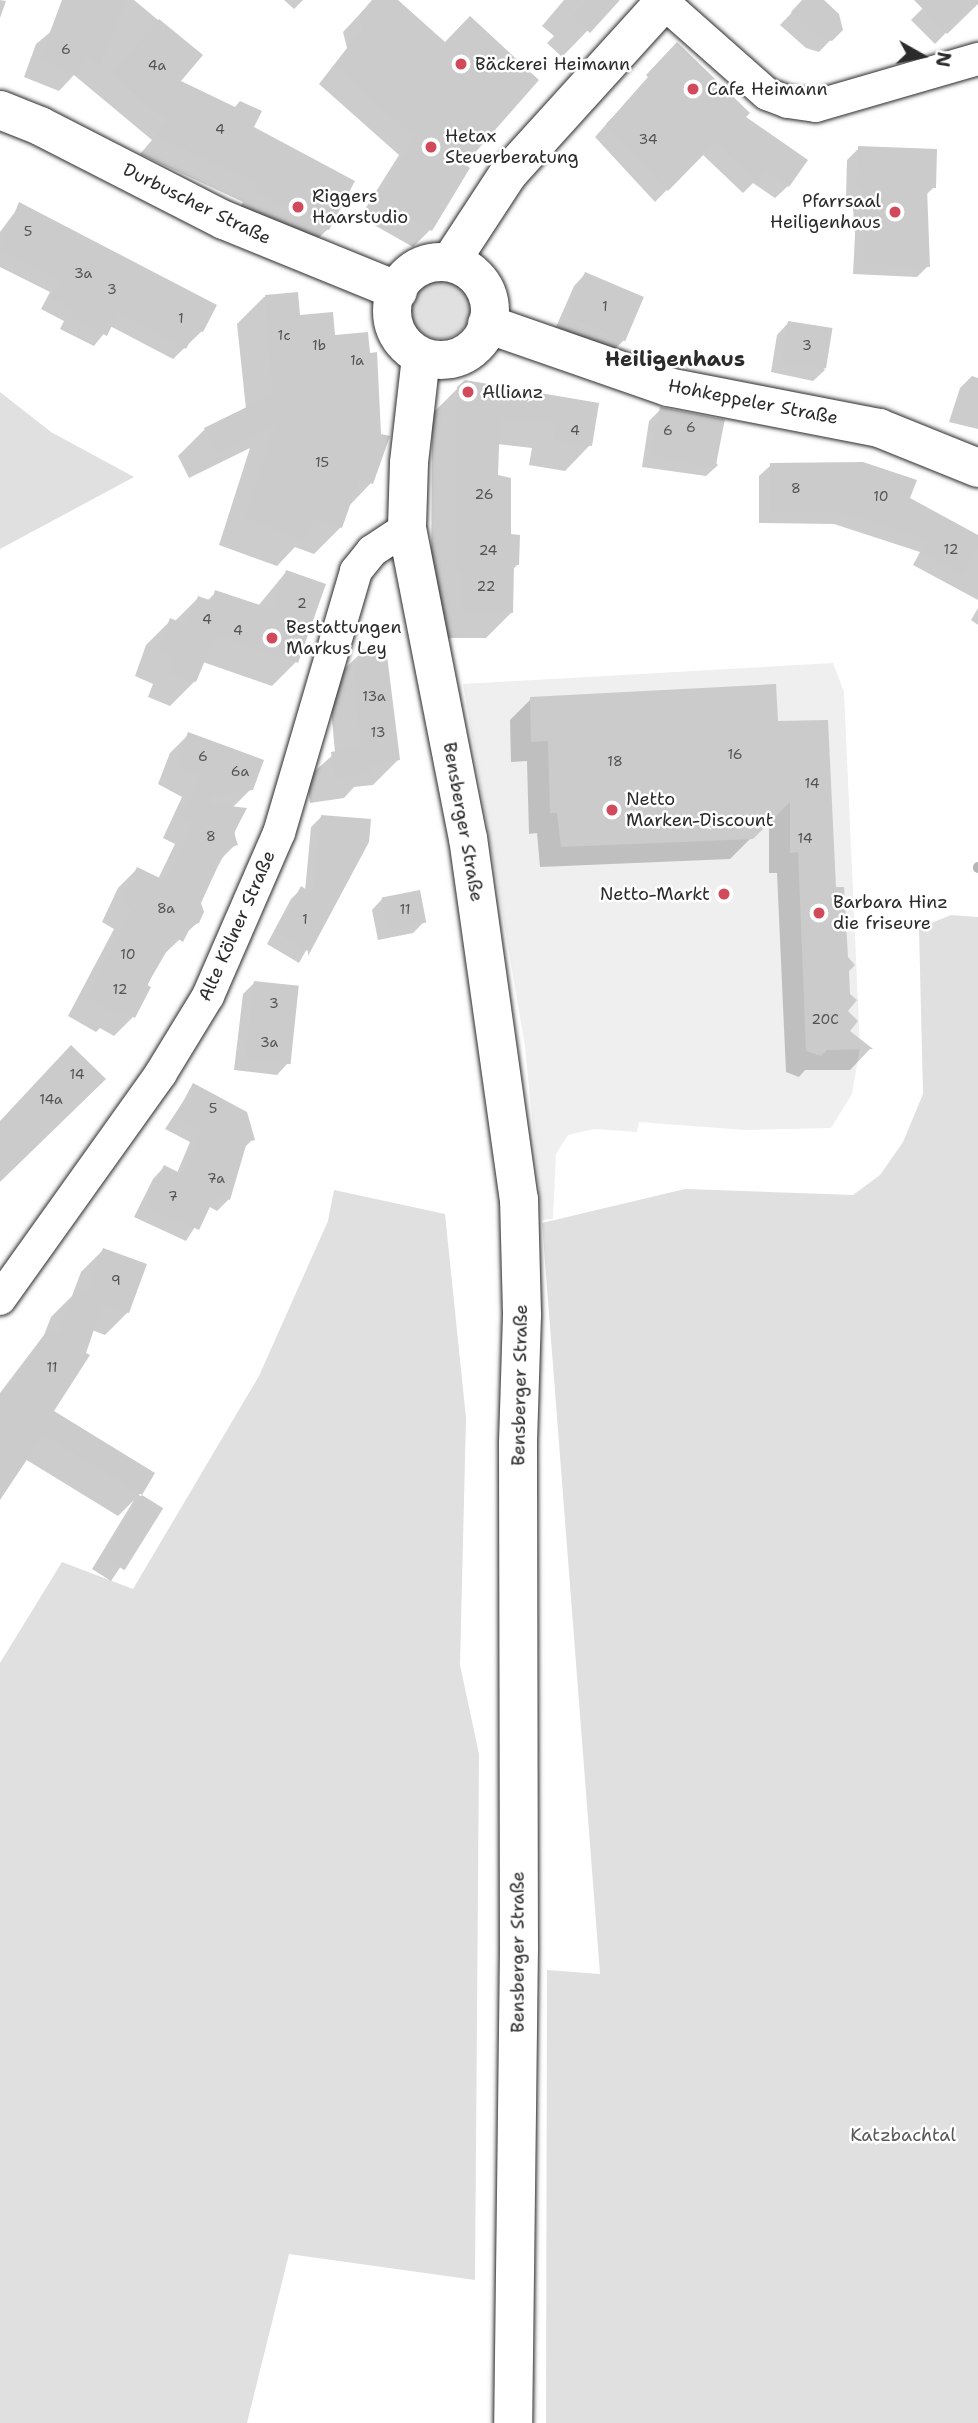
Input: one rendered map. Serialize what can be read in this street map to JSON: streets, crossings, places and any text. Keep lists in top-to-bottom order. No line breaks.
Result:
{"streets":{"main road":["Durbuscher Straße","Hohkeppeler Straße","Bensberger Straße"],"street":["Alte Kölner Straße"]},"crossings":[["Durbuscher Straße","Hohkeppeler Straße"],["Durbuscher Straße","Bensberger Straße"],["Hohkeppeler Straße","Bensberger Straße"],["Bensberger Straße","Alte Kölner Straße"]],"districts":["Heiligenhaus"],"parks":["Katzbachtal"],"places":["Bäckerei Heimann","Cafe Heimann","Hetax Steuerberatung","Riggers Haarstudio","Pfarrsaal Heiligenhaus","Allianz","Bestattungen Markus Ley","Netto Marken-Discount","Netto-Markt","Barbara Hinz die friseure"],"house_numbers":["6","4a","4","34","5","3a","3","1","1","1c","1b","3","1a","6","4","6","15","8","26","10","12","24","22","2","4","4","13a","13","16","6","18","6a","14","8","14","8a","11","1","10","12","3","20C","3a","14","14a","5","7a","7","9","11"],"north":"right"}
